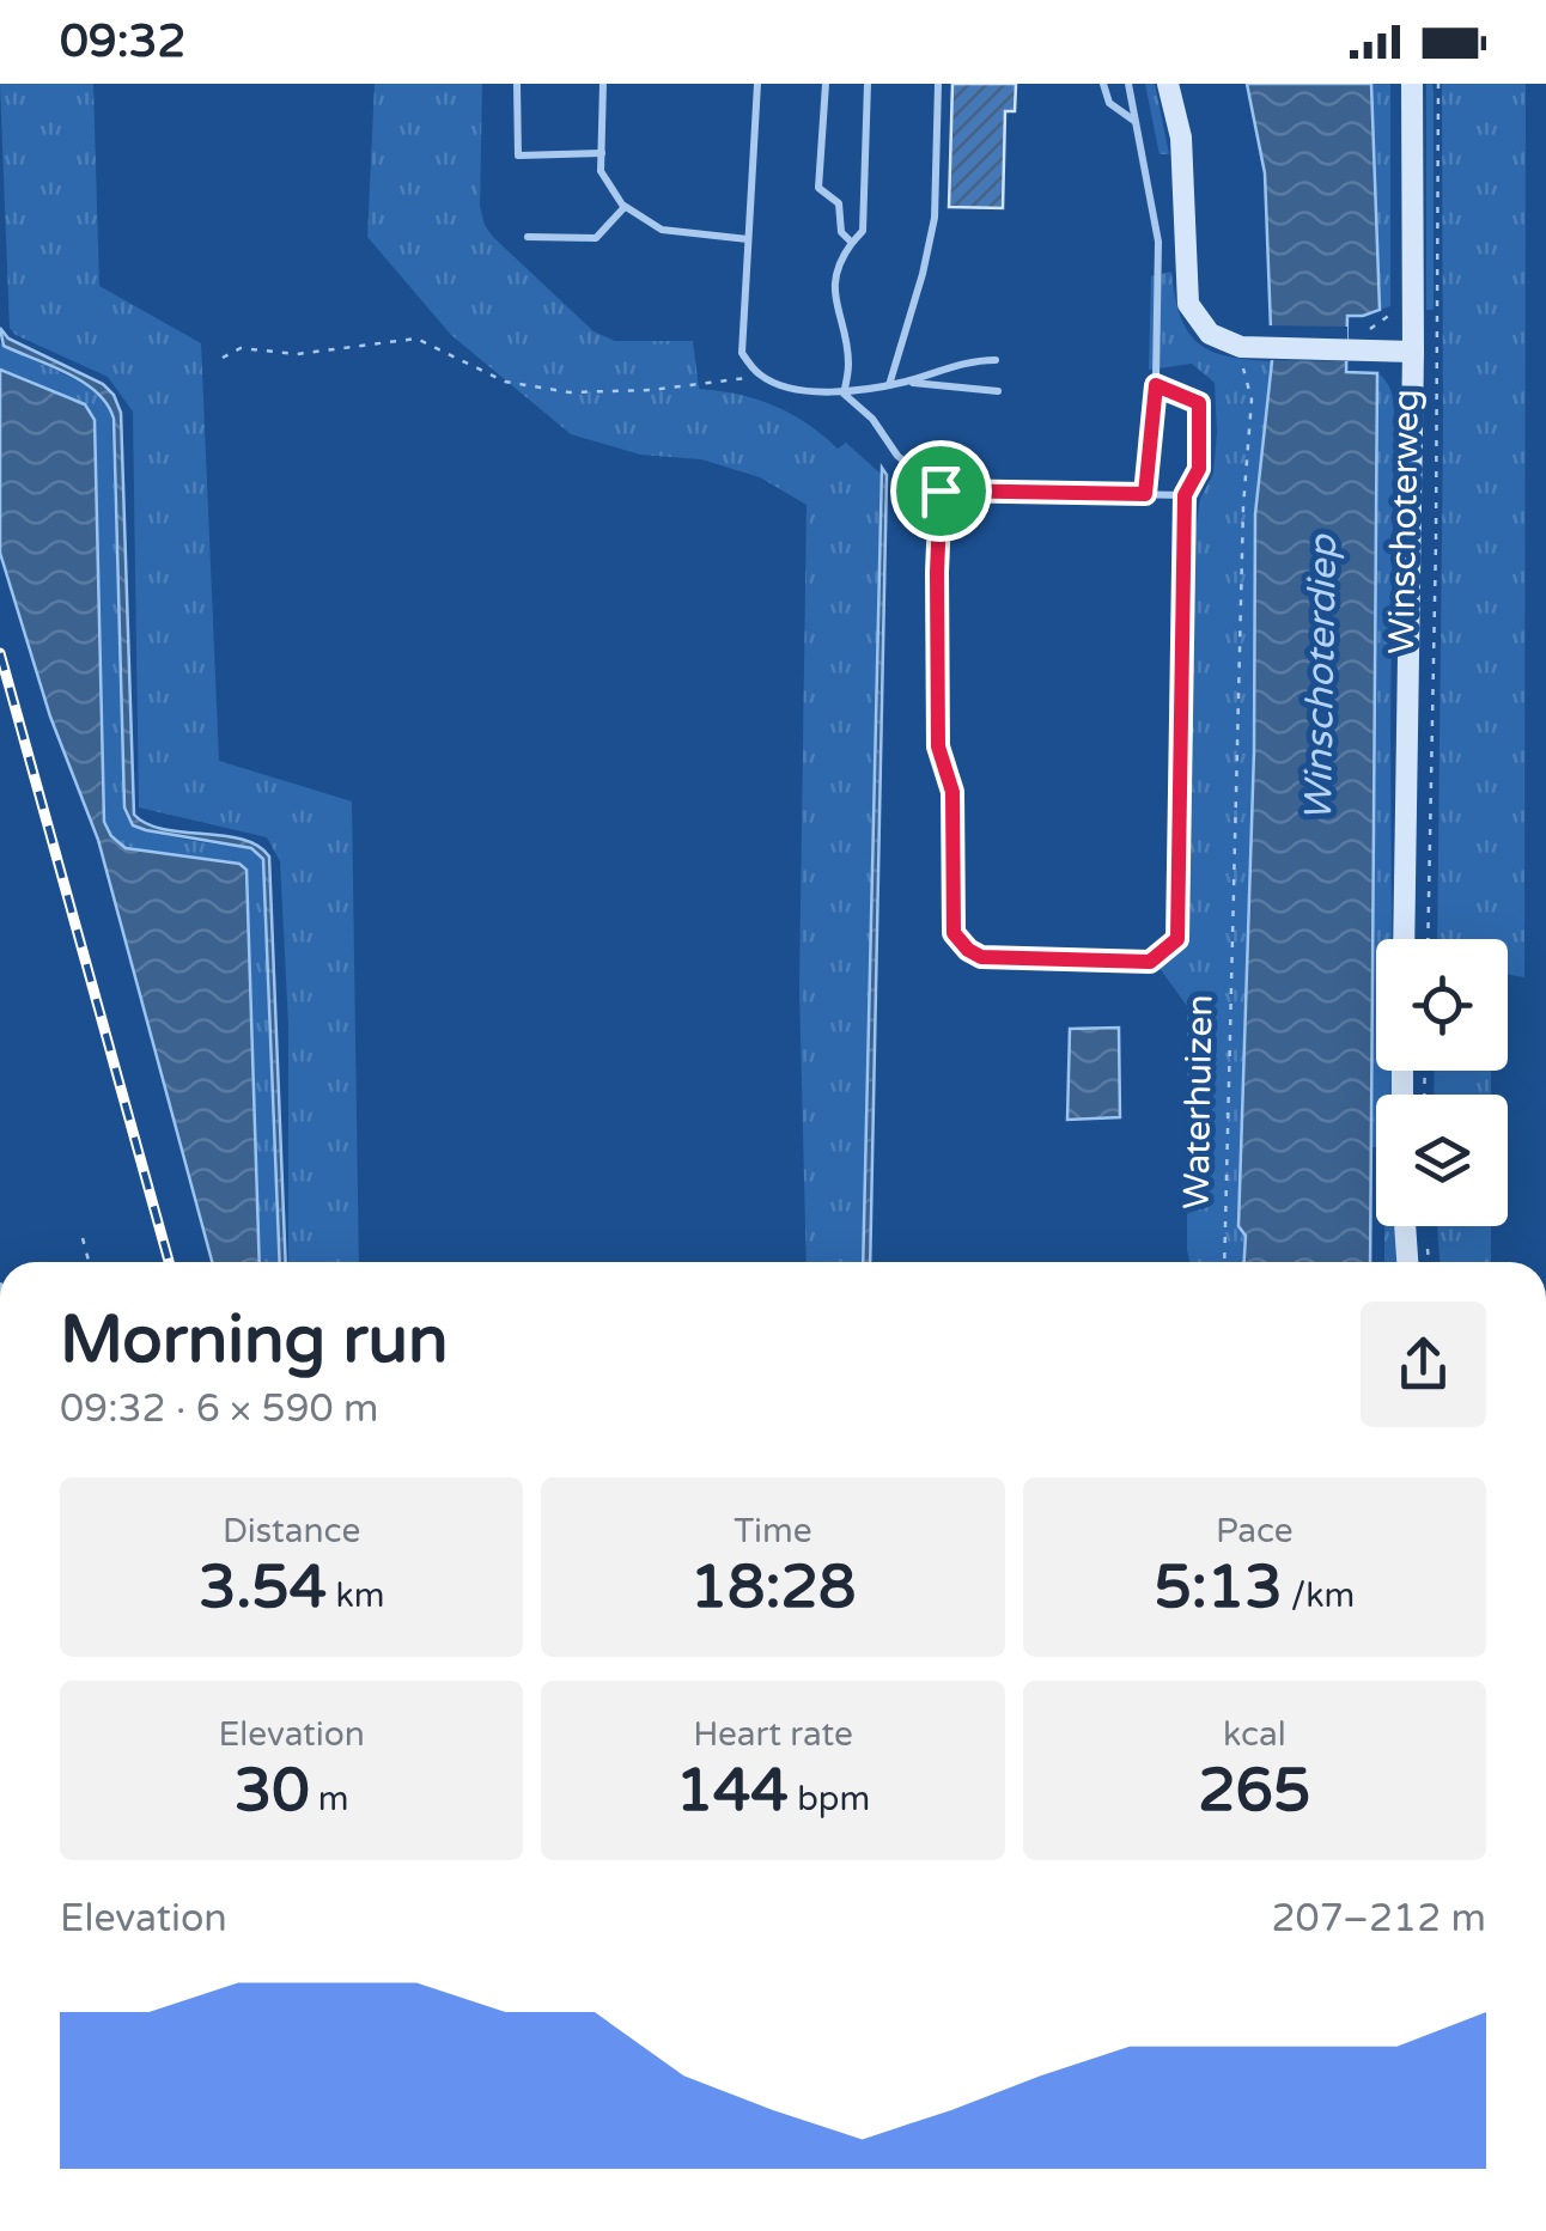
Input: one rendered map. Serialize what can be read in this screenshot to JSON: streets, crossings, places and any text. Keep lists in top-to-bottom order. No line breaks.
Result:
{"streets":{"main road":["Winschoterweg"],"path":["Waterhuizen"]},"water":["Winschoterdiep"],"page":{"status":"09:32","heading":["Morning run","09:32 · 6 × 590 m"],"stats":[["Distance","3.54 km"],["Time","18:28"],["Pace","5:13 /km"],["Elevation","30 m"],["Heart rate","144 bpm"],["kcal","265"]],"chart":["Elevation","207–212 m"]}}
